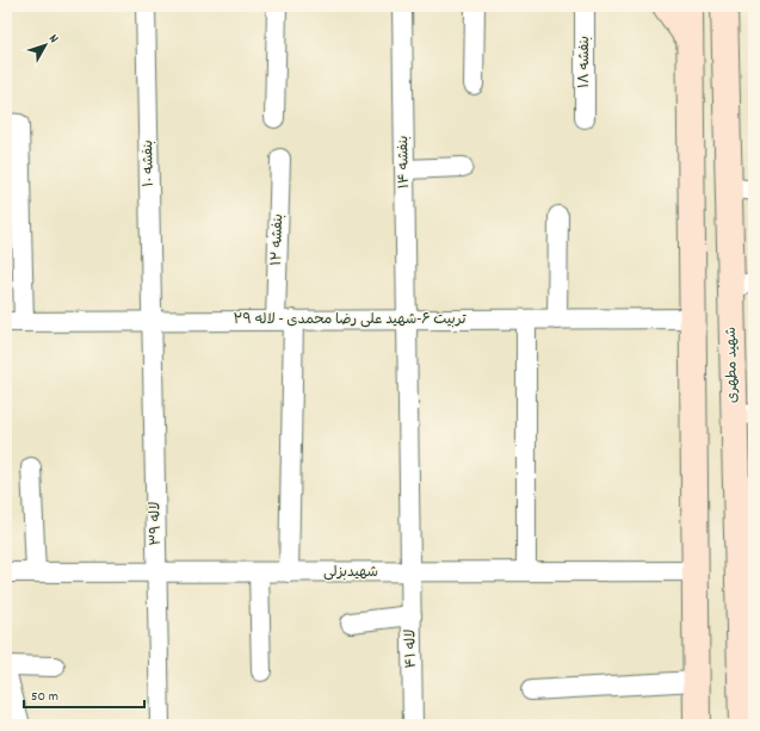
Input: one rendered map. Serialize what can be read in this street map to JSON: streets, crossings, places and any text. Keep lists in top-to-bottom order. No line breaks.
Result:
{"streets":{"main road":["شهید مطهری"],"street":["بنفشه ۱۸","بنفشه ۱۴","بنفشه ۱۰","بنفشه ۱۲","تربیت ۶-شهید علی رضا محمدی - لاله ۲۹","لاله ۳۹","شهیدبزلی","لاله ۴۱"]},"crossings":[["بنفشه ۱۴","تربیت ۶-شهید علی رضا محمدی - لاله ۲۹"],["بنفشه ۱۴","شهیدبزلی"],["بنفشه ۱۴","لاله ۴۱"],["بنفشه ۱۰","تربیت ۶-شهید علی رضا محمدی - لاله ۲۹"],["بنفشه ۱۰","لاله ۳۹"],["بنفشه ۱۲","تربیت ۶-شهید علی رضا محمدی - لاله ۲۹"],["بنفشه ۱۲","شهیدبزلی"],["تربیت ۶-شهید علی رضا محمدی - لاله ۲۹","لاله ۳۹"],["لاله ۳۹","شهیدبزلی"],["شهیدبزلی","لاله ۴۱"]],"scale_bar":"50 m","north":"top right"}
